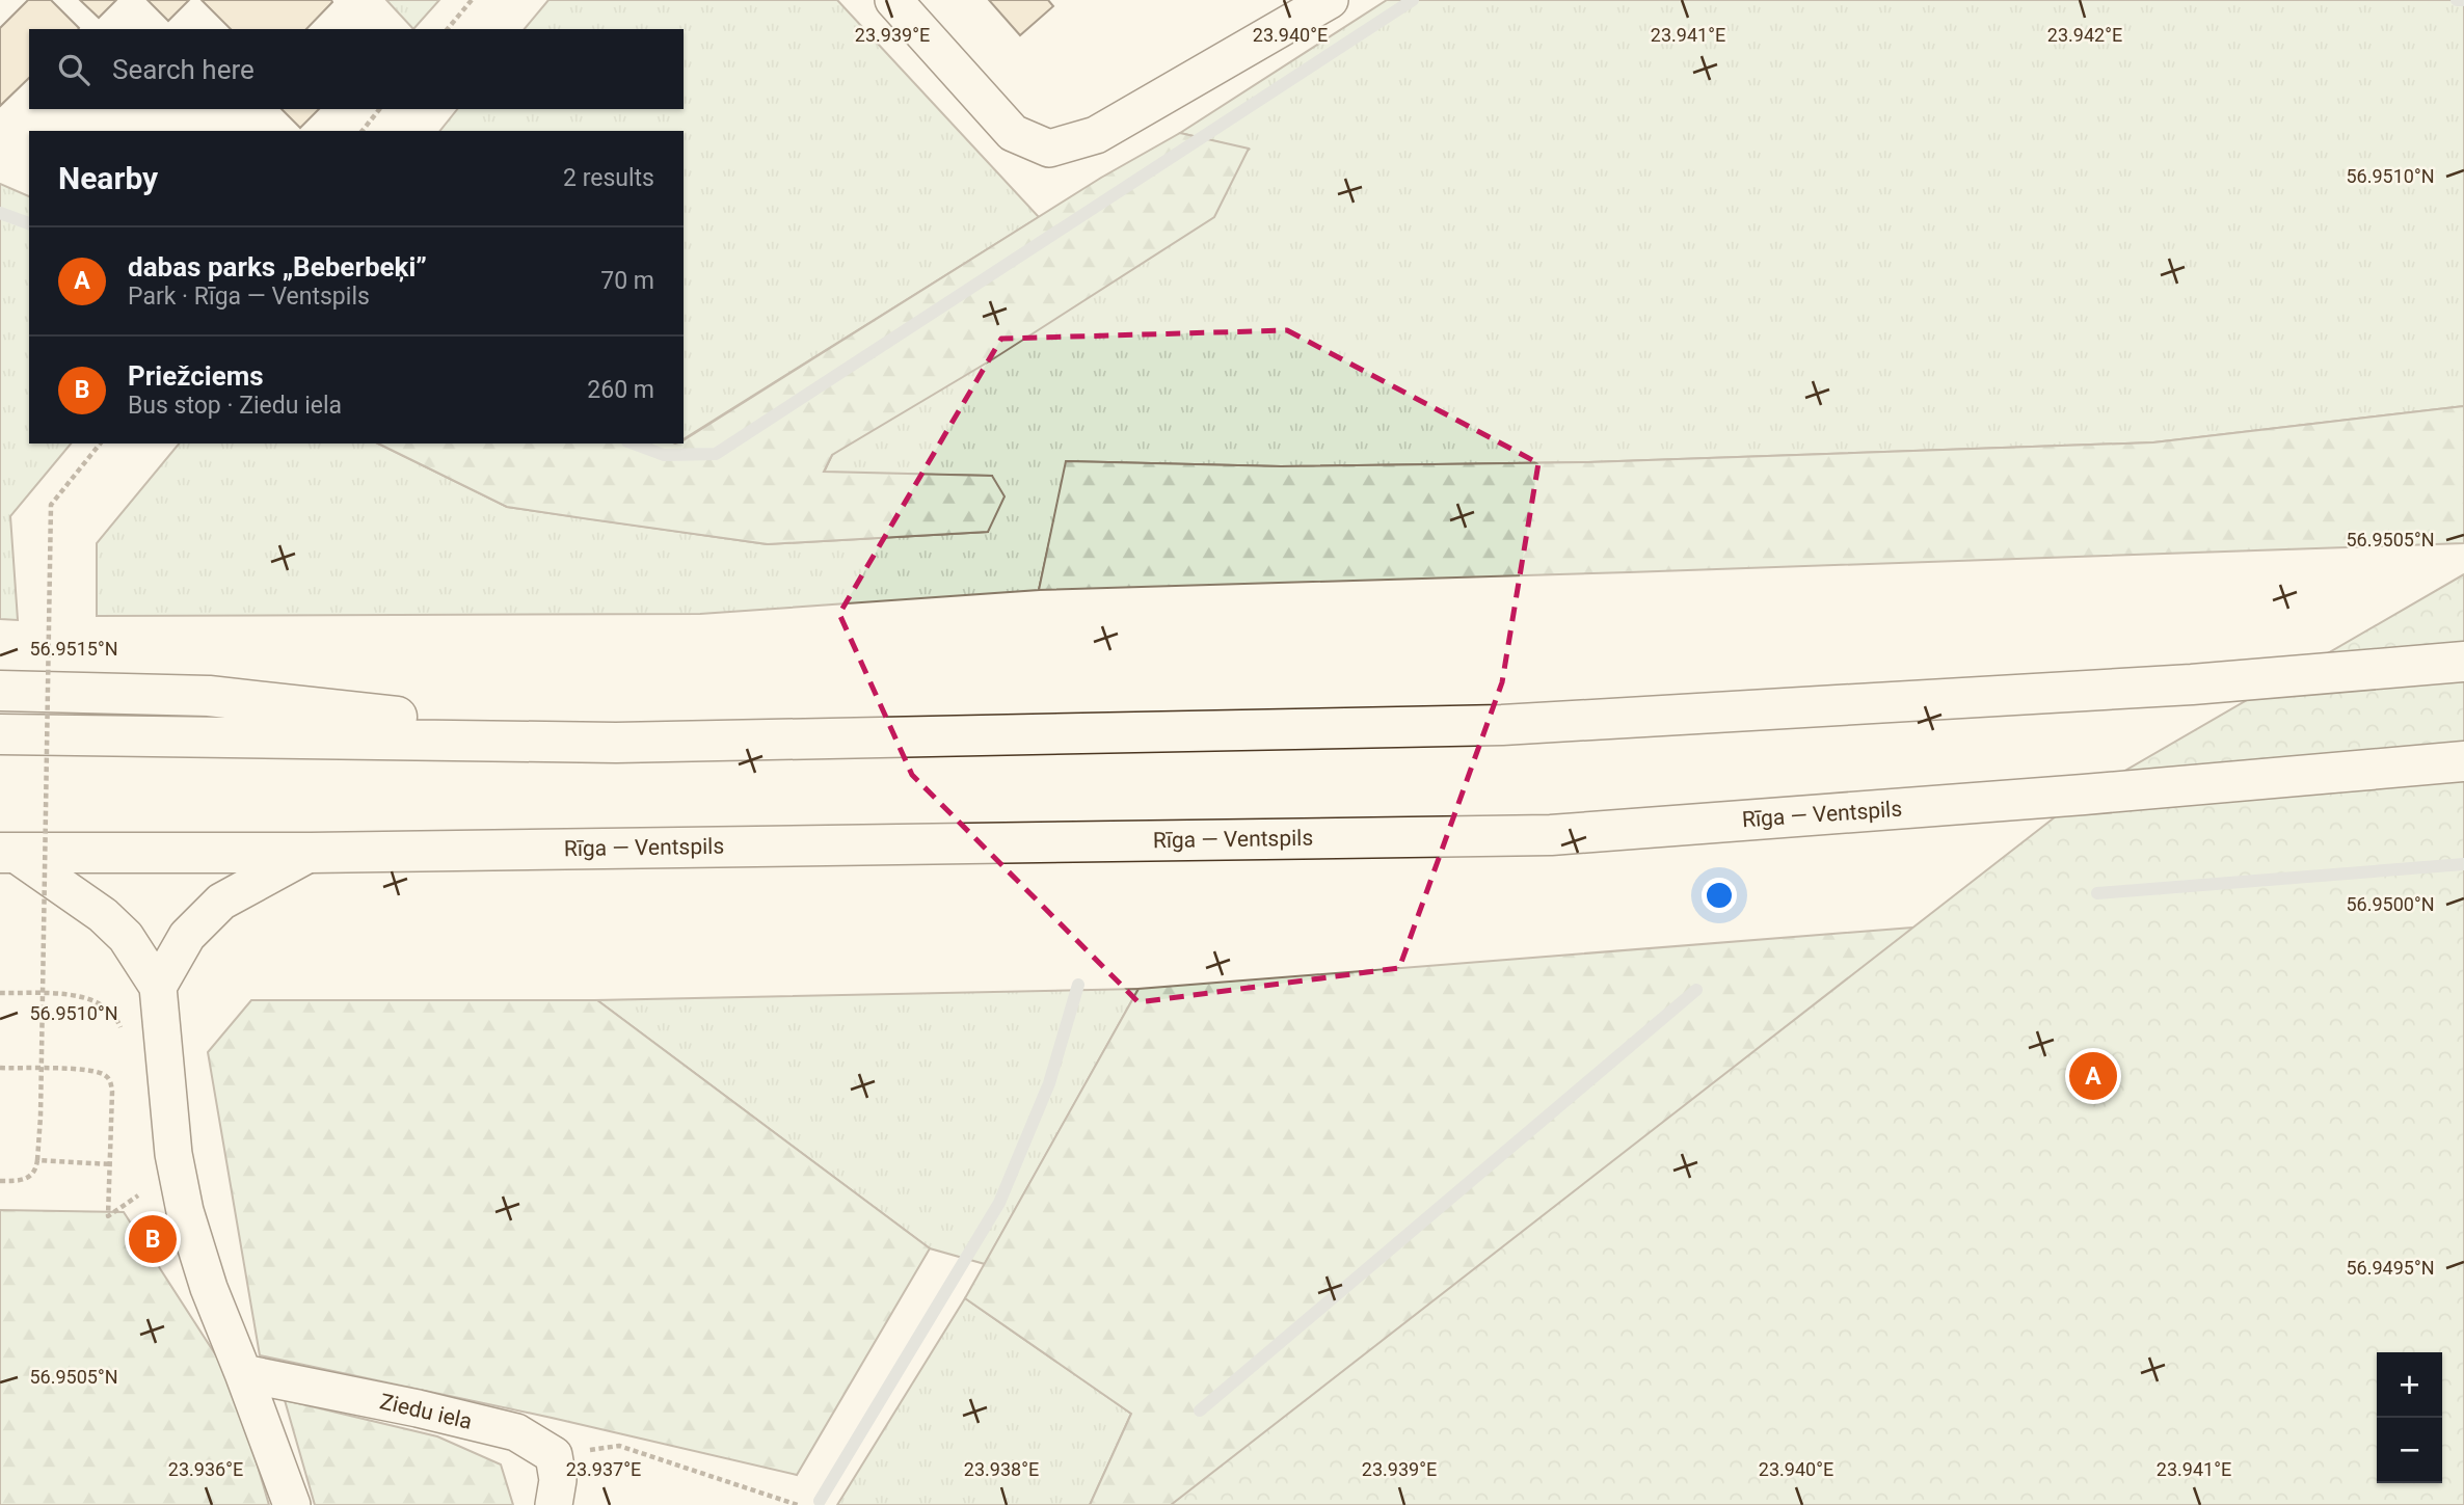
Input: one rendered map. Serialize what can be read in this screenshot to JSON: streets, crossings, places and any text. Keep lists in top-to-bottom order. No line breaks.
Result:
{"streets":{"highway":["Rīga — Ventspils"],"street":["Ziedu iela"]},"page":{"search":"Search here","heading":["Nearby","2 results"],"list":[{"mark":"A","name":"dabas parks „Beberbeķi”","note":"Park · Rīga — Ventspils","value":"70 m"},{"mark":"B","name":"Priežciems","note":"Bus stop · Ziedu iela","value":"260 m"}],"pins":["A","B"],"map_buttons":["+","−"]},"coordinates":["23.942°E","23.939°E","23.940°E","23.941°E","56.9510°N","56.9505°N","56.9515°N","56.9500°N","56.9495°N","23.936°E","23.937°E","23.938°E"]}
